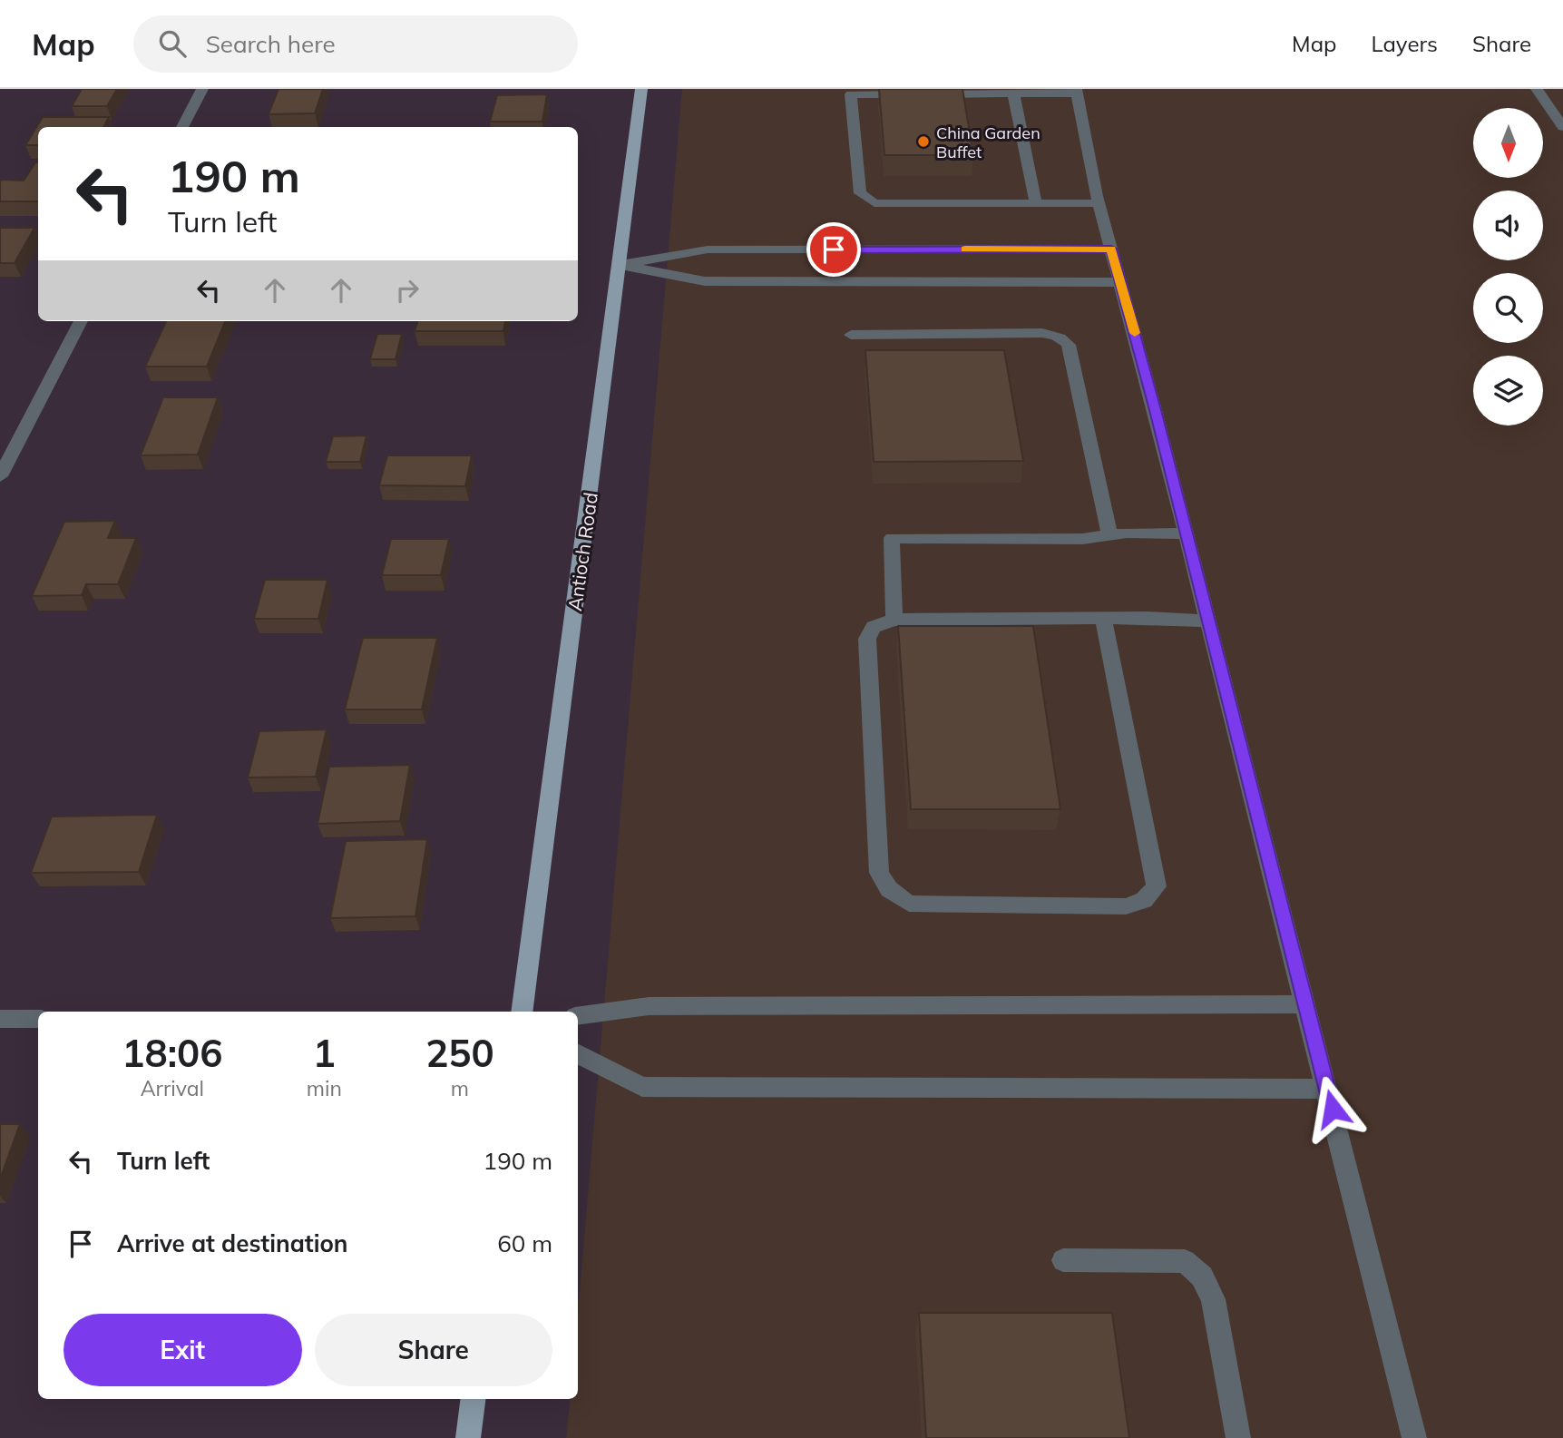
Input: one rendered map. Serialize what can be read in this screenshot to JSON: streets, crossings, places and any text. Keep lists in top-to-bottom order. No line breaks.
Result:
{"streets":{"main road":["Antioch Road"]},"places":["China Garden Buffet"],"north":"bottom","page":{"header":"Map","search":"Search here","nav":["Map","Layers","Share"],"turn":["190 m","Turn left"],"eta":["18:06","Arrival","1","min","250","m"],"list":[{"name":"Turn left","value":"190 m"},{"name":"Arrive at destination","value":"60 m"}],"buttons":["Exit","Share"]}}
